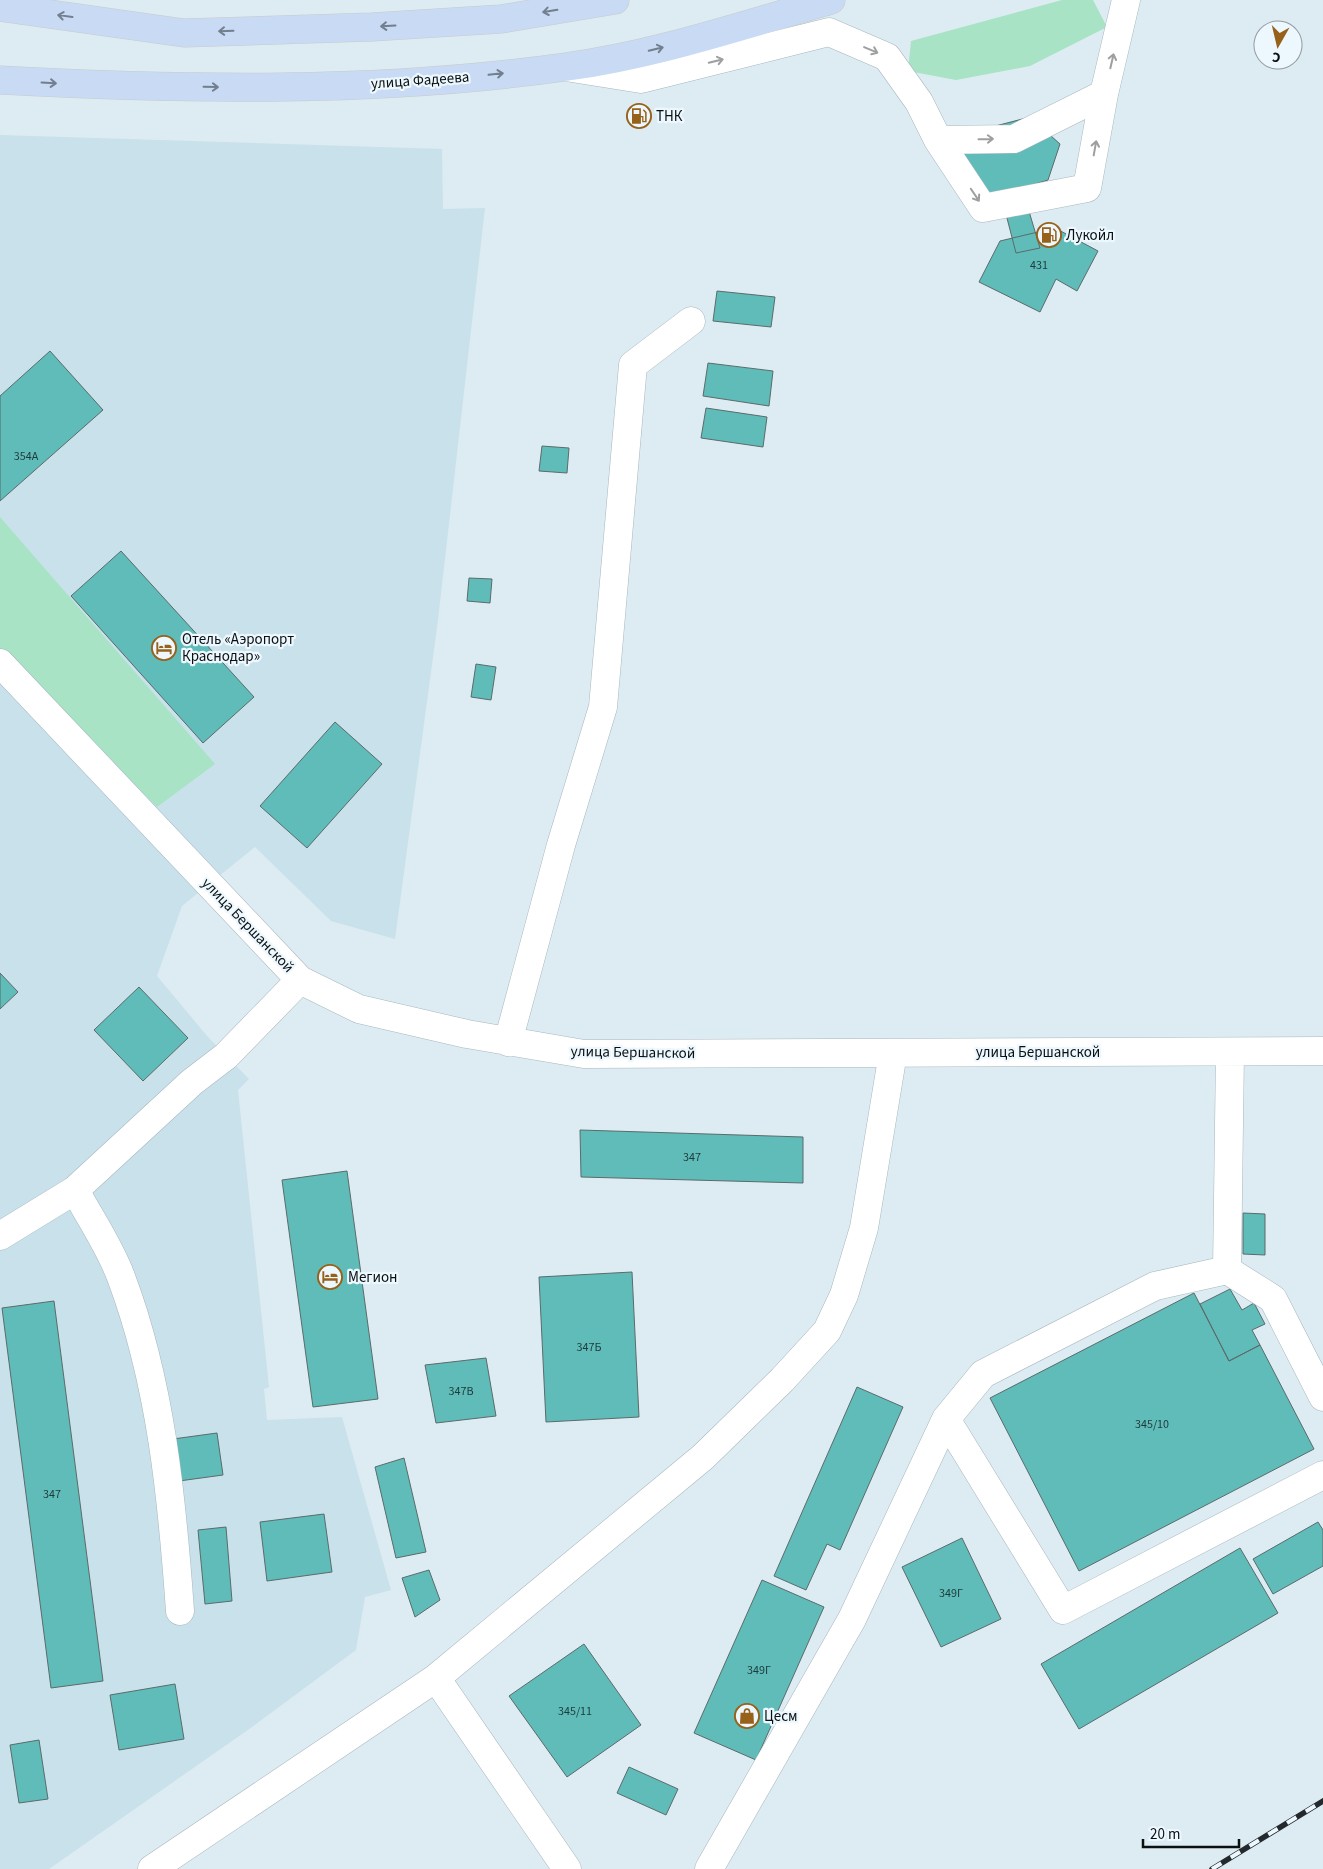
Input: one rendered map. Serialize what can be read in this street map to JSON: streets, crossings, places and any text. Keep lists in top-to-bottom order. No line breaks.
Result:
{"streets":{"main road":["улица Фадеева"],"street":["улица Бершанской"]},"places":{"fuel station":["ТНК","Лукойл"],"hotel":["Отель «Аэропорт Краснодар»","Мегион"],"shop":["Цесм"]},"house_numbers":["431","354А","347","347Б","347В","345/10","347","349Г","349Г","345/11"],"scale_bar":"20 m","north":"bottom"}
